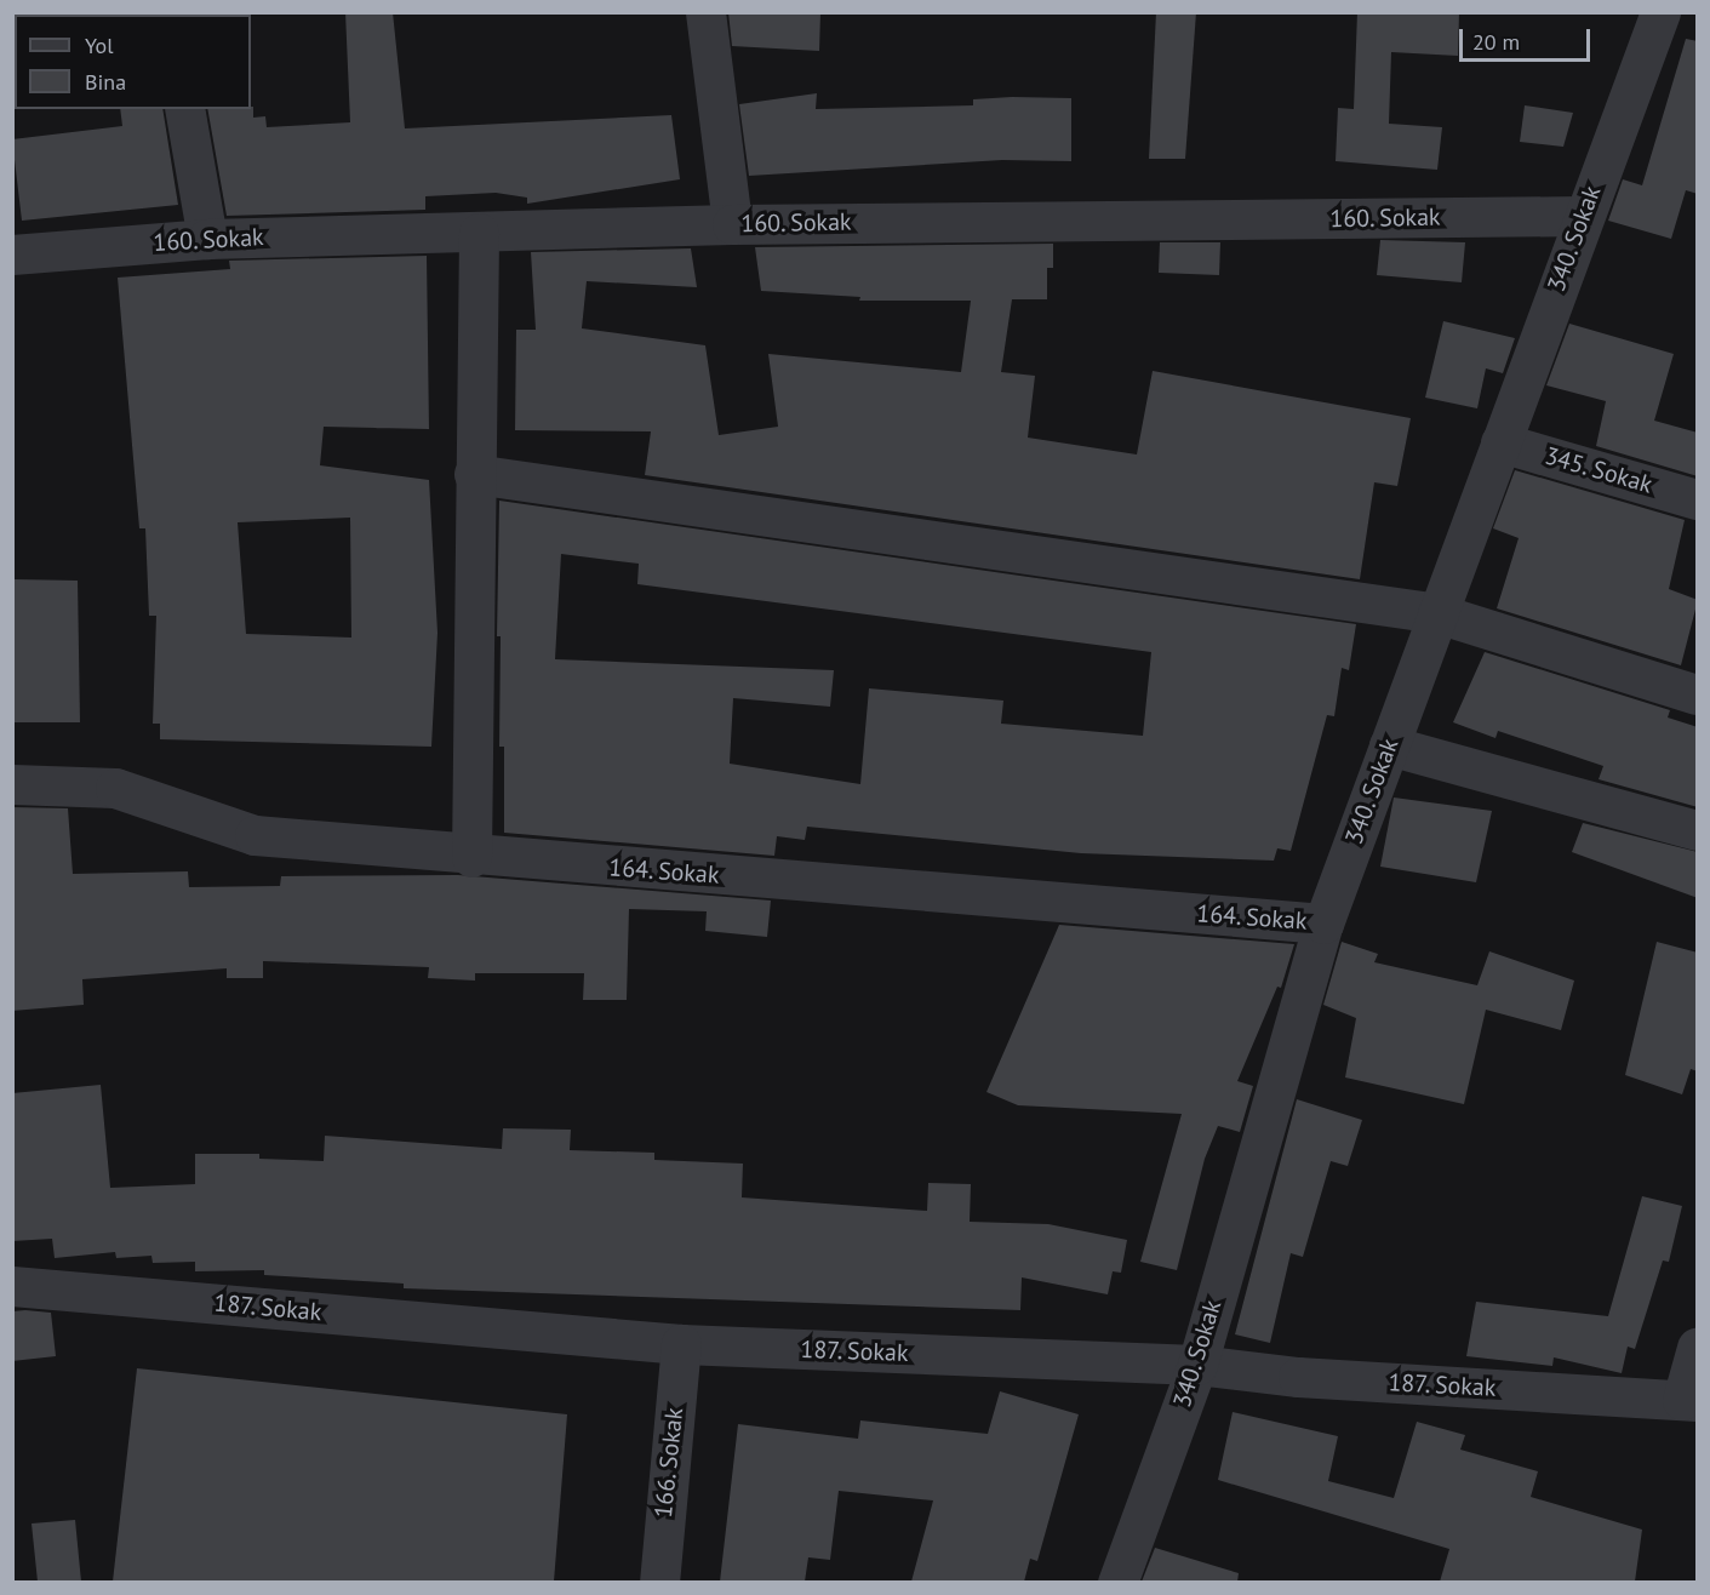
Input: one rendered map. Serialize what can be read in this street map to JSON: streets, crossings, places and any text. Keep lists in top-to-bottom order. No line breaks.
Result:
{"streets":{"street":["160. Sokak","340. Sokak","345. Sokak","164. Sokak","187. Sokak","166. Sokak"]},"crossings":[["160. Sokak","340. Sokak"],["340. Sokak","345. Sokak"],["340. Sokak","164. Sokak"],["340. Sokak","187. Sokak"],["187. Sokak","166. Sokak"]],"legend":["Yol","Bina"],"scale_bar":"20 m"}
